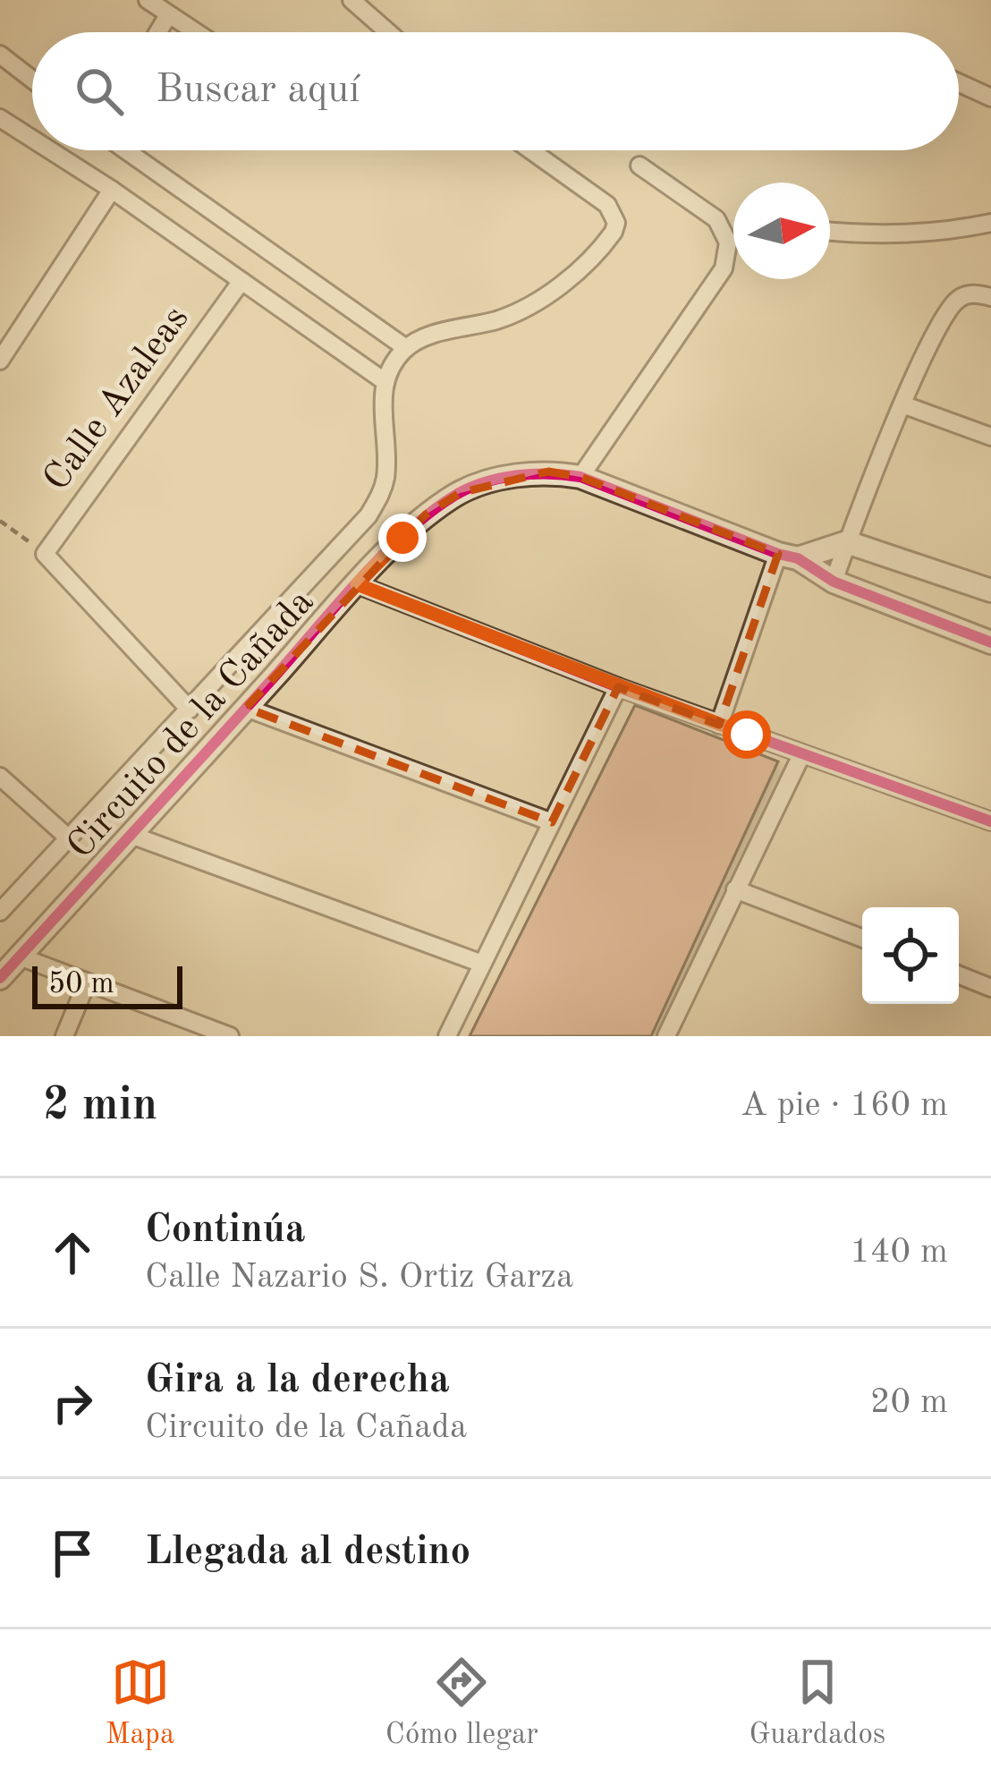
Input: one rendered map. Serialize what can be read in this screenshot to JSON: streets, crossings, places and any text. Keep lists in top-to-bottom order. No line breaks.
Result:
{"streets":{"street":["Calle Azaleas","Circuito de la Cañada"]},"scale_bar":"50 m","north":"right","page":{"search":"Buscar aquí","scale":"50 m","heading":["2 min","A pie · 160 m"],"list":[["Continúa","Calle Nazario S. Ortiz Garza","140 m"],["Gira a la derecha","Circuito de la Cañada","20 m"],"Llegada al destino"],"nav":["Mapa","Cómo llegar","Guardados"]}}
